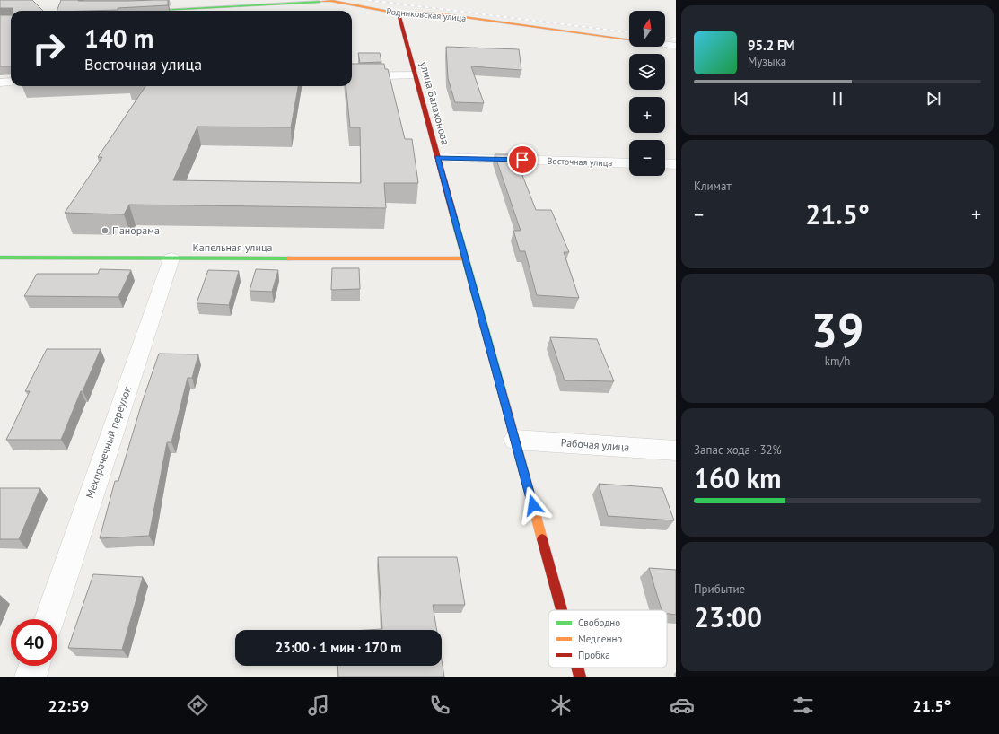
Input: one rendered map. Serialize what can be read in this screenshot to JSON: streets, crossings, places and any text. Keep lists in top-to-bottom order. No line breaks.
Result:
{"streets":{"street":["Родниковская улица","улица Балахонова","Восточная улица","Капельная улица","Мехпрачечный переулок","Рабочая улица"]},"crossings":[["Родниковская улица","улица Балахонова"],["улица Балахонова","Восточная улица"],["улица Балахонова","Капельная улица"],["улица Балахонова","Рабочая улица"],["Капельная улица","Мехпрачечный переулок"]],"places":["Панорама"],"legend":["Свободно","Медленно","Пробка"],"north":"top","page":{"map_buttons":["+","−"],"turn":["140 m","Восточная улица"],"song":["95.2 FM","Музыка"],"tile":["Климат",["39","km/h"],["Запас хода · 32%","160 km"],["Прибытие","23:00"]],"heat":["−","21.5°","+"],"limit":"40","trip":"23:00 · 1 мин · 170 m","tabs":["22:59","21.5°"]}}
